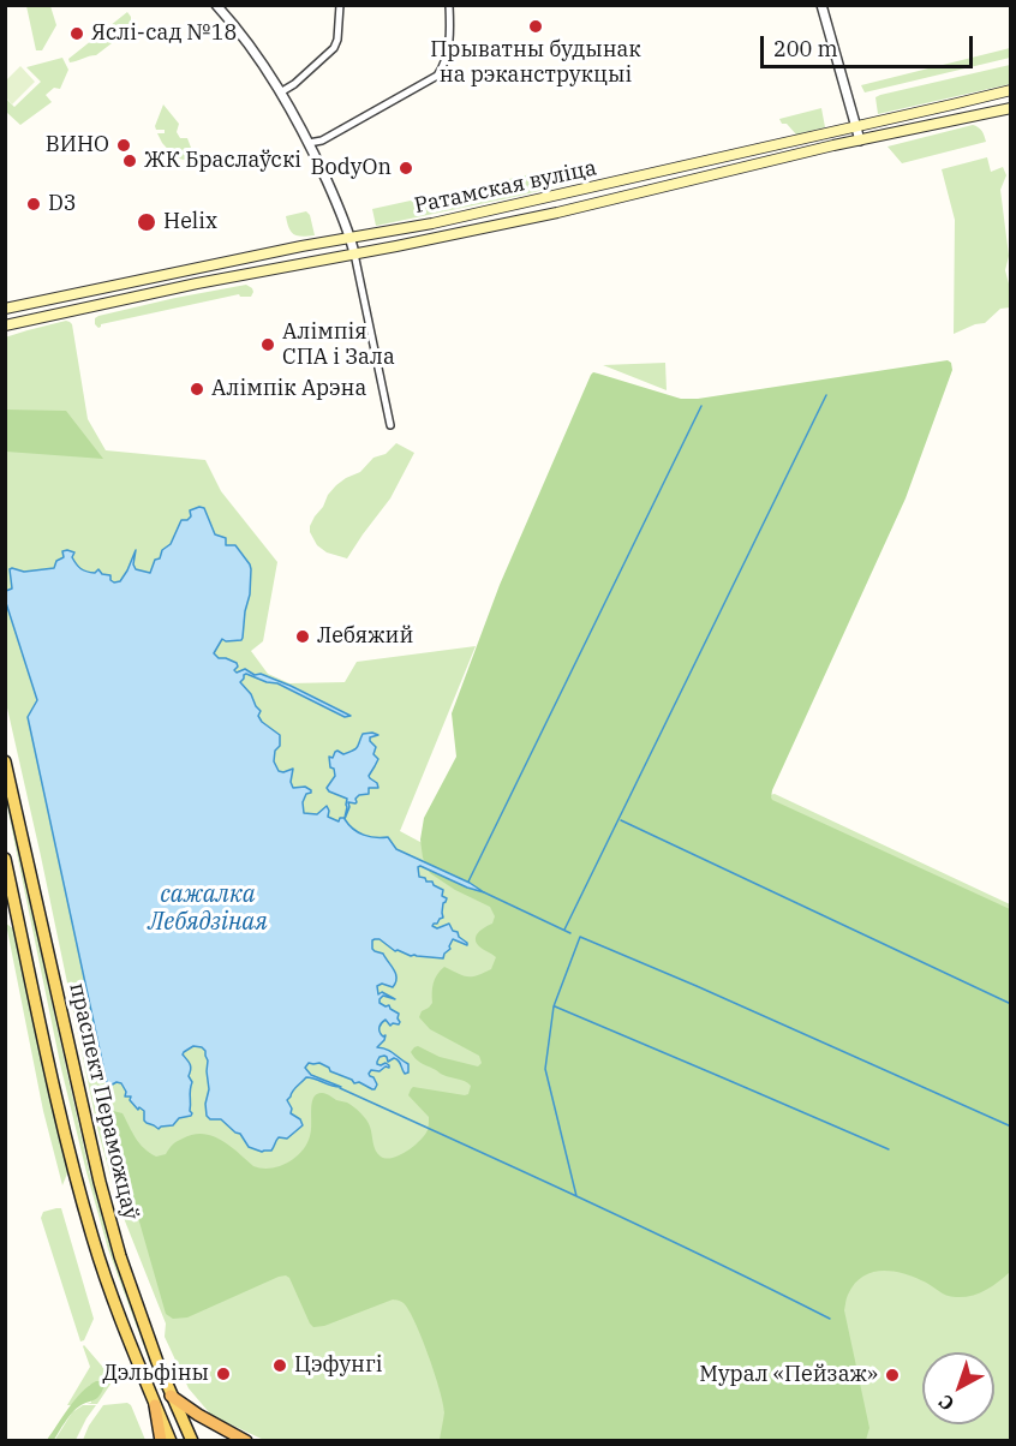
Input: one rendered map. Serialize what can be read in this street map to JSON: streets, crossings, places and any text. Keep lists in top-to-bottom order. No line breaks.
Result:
{"streets":{"main road":["Ратамская вуліца","праспект Пераможцаў"]},"water":["сажалка Лебядзіная"],"places":["Прыватны будынак на рэканструкцыі","Яслі-сад №18","ВИНО","ЖК Браслаўскі","BodyOn","D3","Helix","Алімпія СПА і Зала","Алімпік Арэна","Лебяжий","Цэфунгі","Дэльфіны","Мурал «Пейзаж»"],"scale_bar":"200 m","north":"bottom left"}
